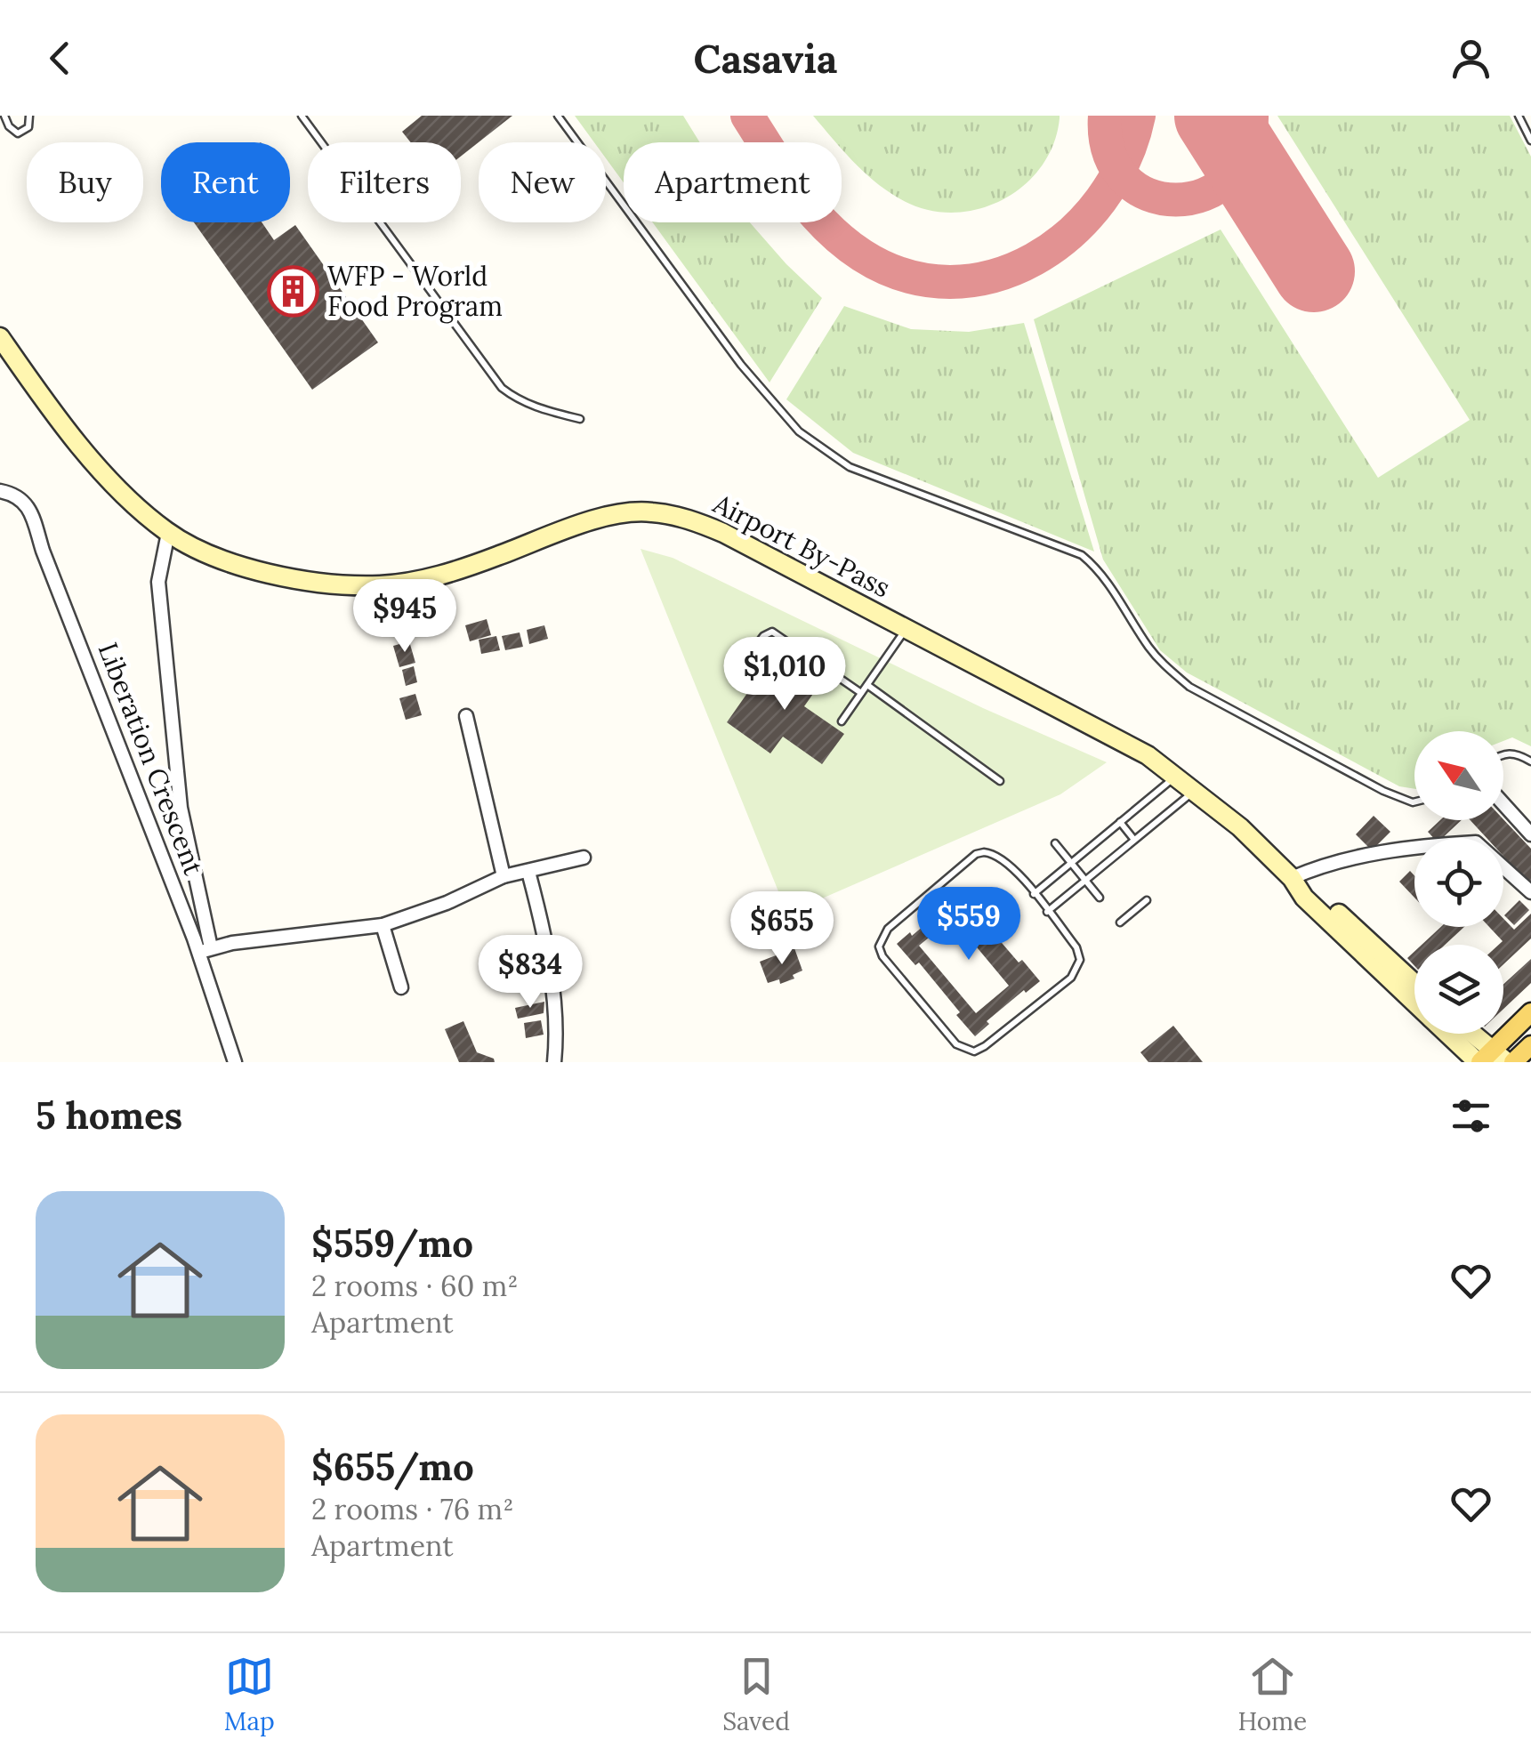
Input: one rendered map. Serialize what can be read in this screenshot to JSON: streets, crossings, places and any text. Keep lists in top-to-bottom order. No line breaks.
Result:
{"streets":{"main road":["Airport By-Pass"],"street":["Liberation Crescent"]},"places":{"building":["WFP - World Food Program"]},"north":"top left","page":{"header":"Casavia","chip":["Buy","Rent","Filters","New","Apartment"],"price":["$945","$1,010","$559","$655","$834"],"heading":"5 homes","list":[{"name":"$559/mo","note":"2 rooms · 60 m² · Apartment"},{"name":"$655/mo","note":"2 rooms · 76 m² · Apartment"}],"tabs":["Map","Saved","Home"]}}
